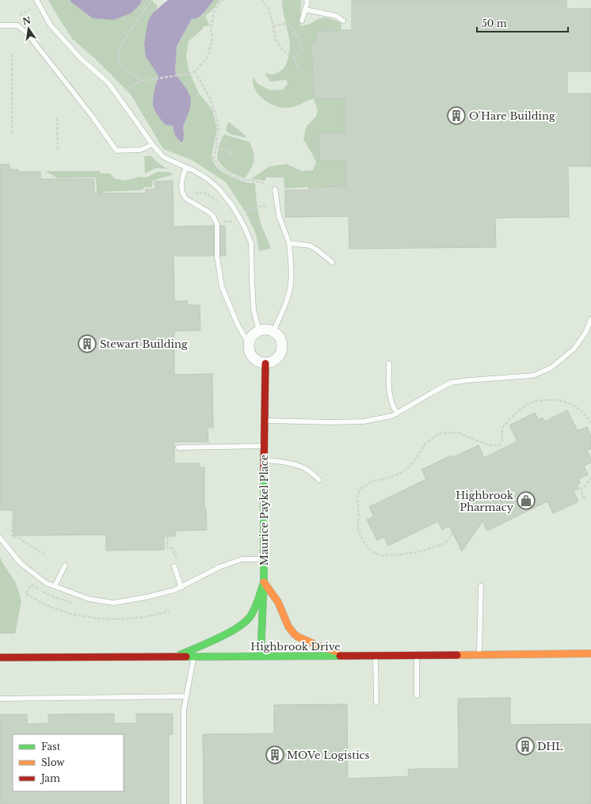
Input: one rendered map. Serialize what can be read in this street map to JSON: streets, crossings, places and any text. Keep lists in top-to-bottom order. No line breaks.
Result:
{"streets":{"main road":["Maurice Paykel Place","Highbrook Drive"]},"crossings":[["Maurice Paykel Place","Highbrook Drive"]],"places":{"building":["O'Hare Building","Stewart Building","DHL","MOVe Logistics"],"shop":["Highbrook Pharmacy"]},"legend":["Fast","Slow","Jam"],"scale_bar":"50 m","north":"top"}
